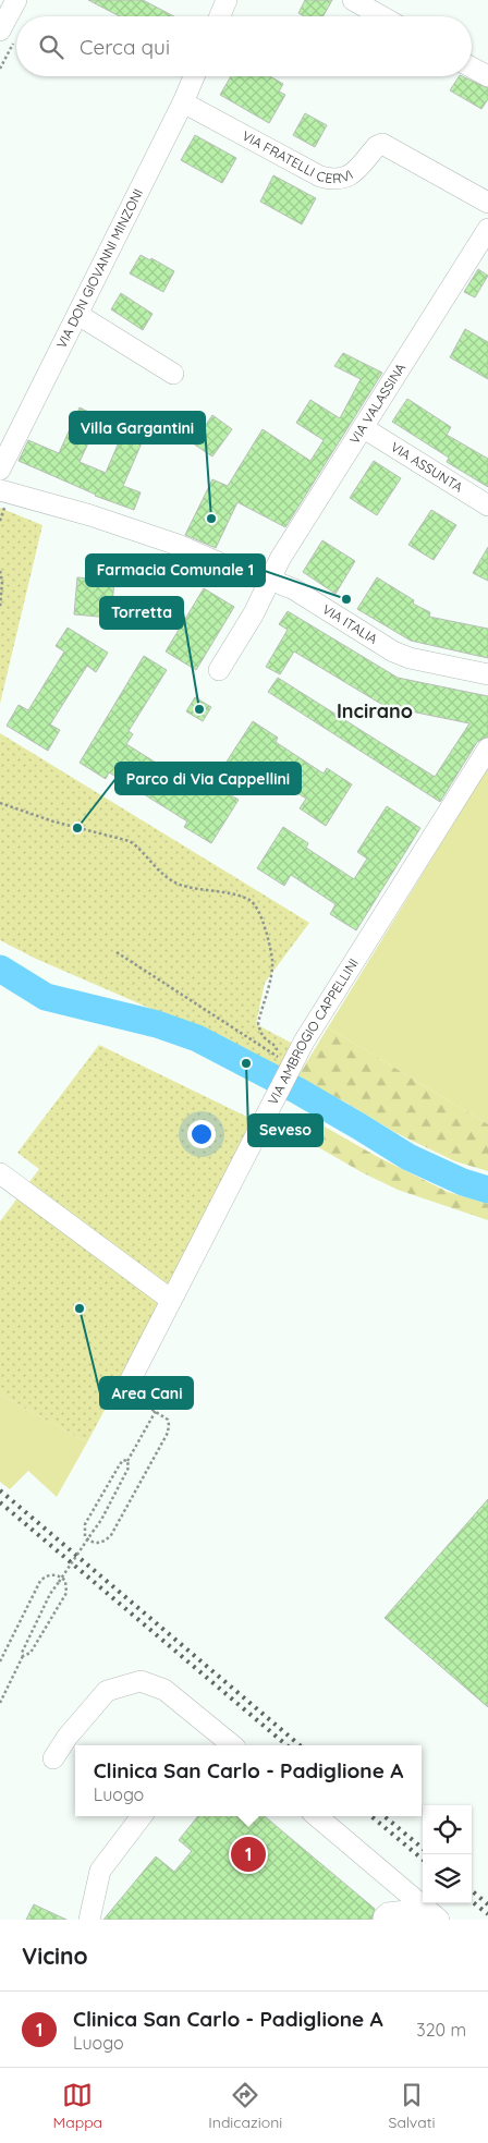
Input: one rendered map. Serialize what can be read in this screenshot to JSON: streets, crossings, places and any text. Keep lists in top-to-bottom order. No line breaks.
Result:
{"streets":{"street":["VIA FRATELLI CERVI","VIA DON GIOVANNI MINZONI","VIA VALASSINA","VIA ASSUNTA","VIA ITALIA","VIA AMBROGIO CAPPELLINI"]},"crossings":[["VIA FRATELLI CERVI","VIA DON GIOVANNI MINZONI"],["VIA VALASSINA","VIA ASSUNTA"],["VIA VALASSINA","VIA ITALIA"]],"districts":["Incirano"],"places":["Villa Gargantini","Farmacia Comunale 1","Torretta","Parco di Via Cappellini","Seveso","Area Cani"],"page":{"search":"Cerca qui","popup":["Clinica San Carlo - Padiglione A","Luogo"],"pins":"1","heading":"Vicino","list":[{"mark":"1","name":"Clinica San Carlo - Padiglione A","note":"Luogo","value":"320 m"}],"nav":["Mappa","Indicazioni","Salvati"]}}
